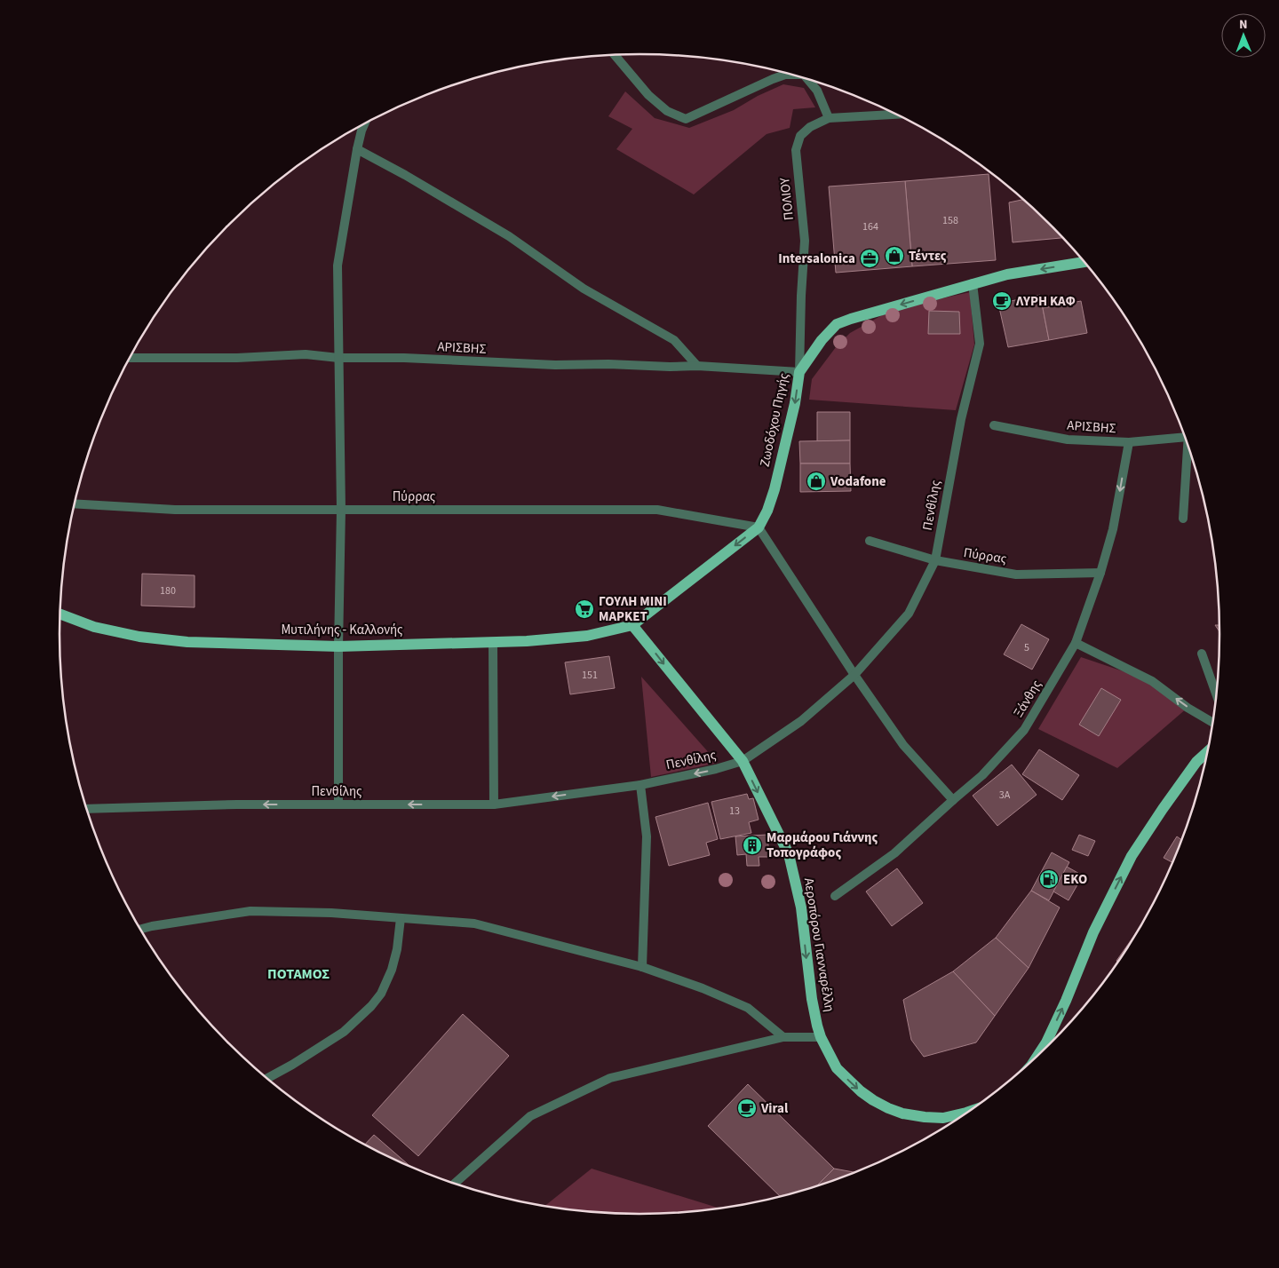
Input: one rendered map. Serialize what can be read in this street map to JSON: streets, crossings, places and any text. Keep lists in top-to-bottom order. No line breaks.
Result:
{"streets":{"main road":["Ζωοδόχου Πηγής","Μυτιλήνης - Καλλονής","Αεροπόρου Γιανναρέλλη"],"street":["ΠΟΛΙΟΥ","ΑΡΙΣΒΗΣ","Πύρρας","Πενθίλης","Ξάνθης"]},"crossings":[["ΠΟΛΙΟΥ","ΑΡΙΣΒΗΣ"],["ΠΟΛΙΟΥ","Ζωοδόχου Πηγής"],["ΑΡΙΣΒΗΣ","Ζωοδόχου Πηγής"],["ΑΡΙΣΒΗΣ","Ξάνθης"],["Ζωοδόχου Πηγής","Πύρρας"],["Ζωοδόχου Πηγής","Πενθίλης"],["Ζωοδόχου Πηγής","Μυτιλήνης - Καλλονής"],["Ζωοδόχου Πηγής","Αεροπόρου Γιανναρέλλη"],["Πύρρας","Πενθίλης"],["Πύρρας","Ξάνθης"],["Πενθίλης","Αεροπόρου Γιανναρέλλη"],["Μυτιλήνης - Καλλονής","Αεροπόρου Γιανναρέλλη"]],"one_way":["Ζωοδόχου Πηγής","Πενθίλης","Αεροπόρου Γιανναρέλλη"],"districts":["ΠΟΤΑΜΟΣ"],"places":{"shop":["Τέντες","Vodafone"],"office":["Intersalonica"],"cafe":["ΛΥΡΗ ΚΑΦ","Viral"],"supermarket":["ΓΟΥΛΗ ΜΙΝΙ ΜΑΡΚΕΤ"],"building":["Μαρμάρου Γιάννης Τοπογράφος"],"fuel station":["EKO"]},"house_numbers":["158","164","180","5","151","3Α","13"],"north":"top"}
